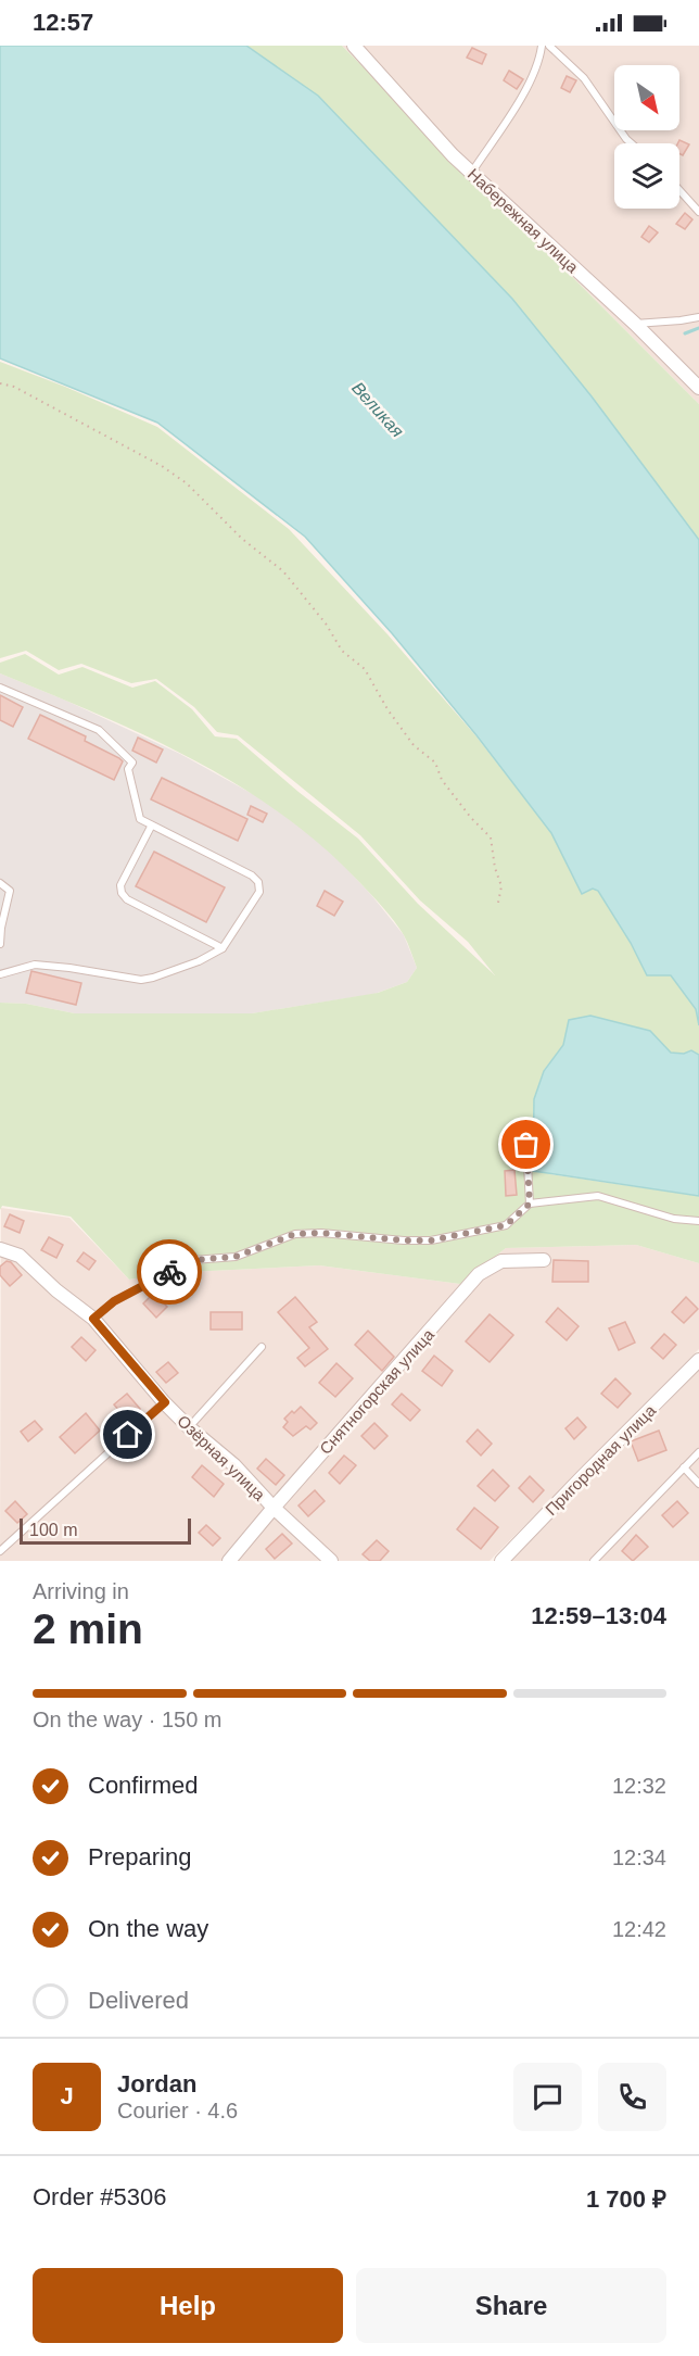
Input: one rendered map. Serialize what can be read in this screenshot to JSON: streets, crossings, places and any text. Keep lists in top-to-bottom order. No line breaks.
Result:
{"streets":{"street":["Набережная улица","Снятногорская улица","Озёрная улица","Пригородная улица"]},"crossings":[["Снятногорская улица","Озёрная улица"]],"water":["Великая"],"scale_bar":"100 m","north":"bottom right","page":{"status":"12:57","scale":"100 m","heading":["2 min","Arriving in","12:59–13:04"],"panel":["Jordan","Courier · 4.6","Order #5306","1 700 ₽"],"bar":"On the way · 150 m","list":[["Confirmed","12:32"],["Preparing","12:34"],["On the way","12:42"],"Delivered"],"round":"J","buttons":["Help","Share"]}}
